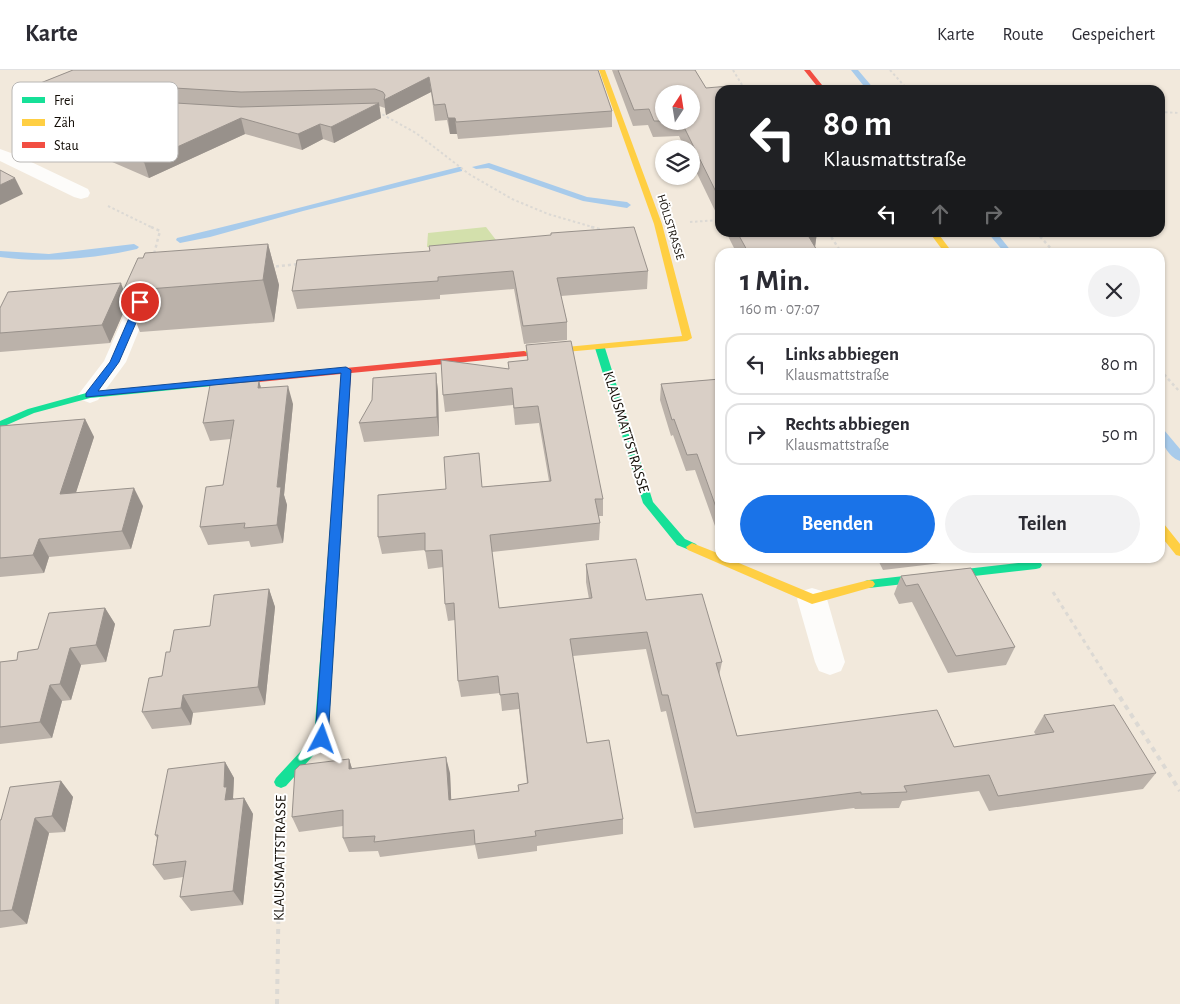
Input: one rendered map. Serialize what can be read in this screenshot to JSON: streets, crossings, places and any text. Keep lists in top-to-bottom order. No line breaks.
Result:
{"streets":{"street":["HÖLLSTRASSE","KLAUSMATTSTRASSE"]},"crossings":[["HÖLLSTRASSE","KLAUSMATTSTRASSE"]],"legend":["Frei","Zäh","Stau"],"north":"top","page":{"header":"Karte","nav":["Karte","Route","Gespeichert"],"turn":["80 m","Klausmattstraße"],"heading":["1 Min.","160 m · 07:07"],"list":[{"name":"Links abbiegen","note":"Klausmattstraße","value":"80 m"},{"name":"Rechts abbiegen","note":"Klausmattstraße","value":"50 m"}],"buttons":["Beenden","Teilen"]}}
